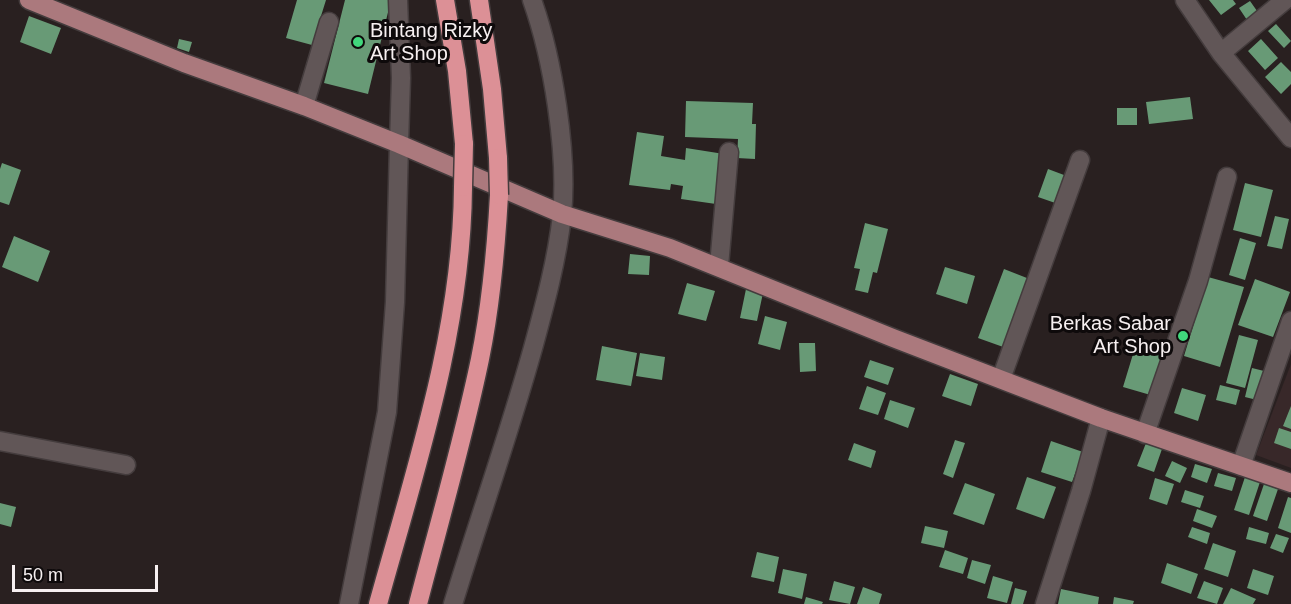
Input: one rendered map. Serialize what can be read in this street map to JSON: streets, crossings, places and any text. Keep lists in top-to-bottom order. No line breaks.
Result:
{"places":["Bintang Rizky Art Shop","Berkas Sabar Art Shop"],"scale_bar":"50 m"}
